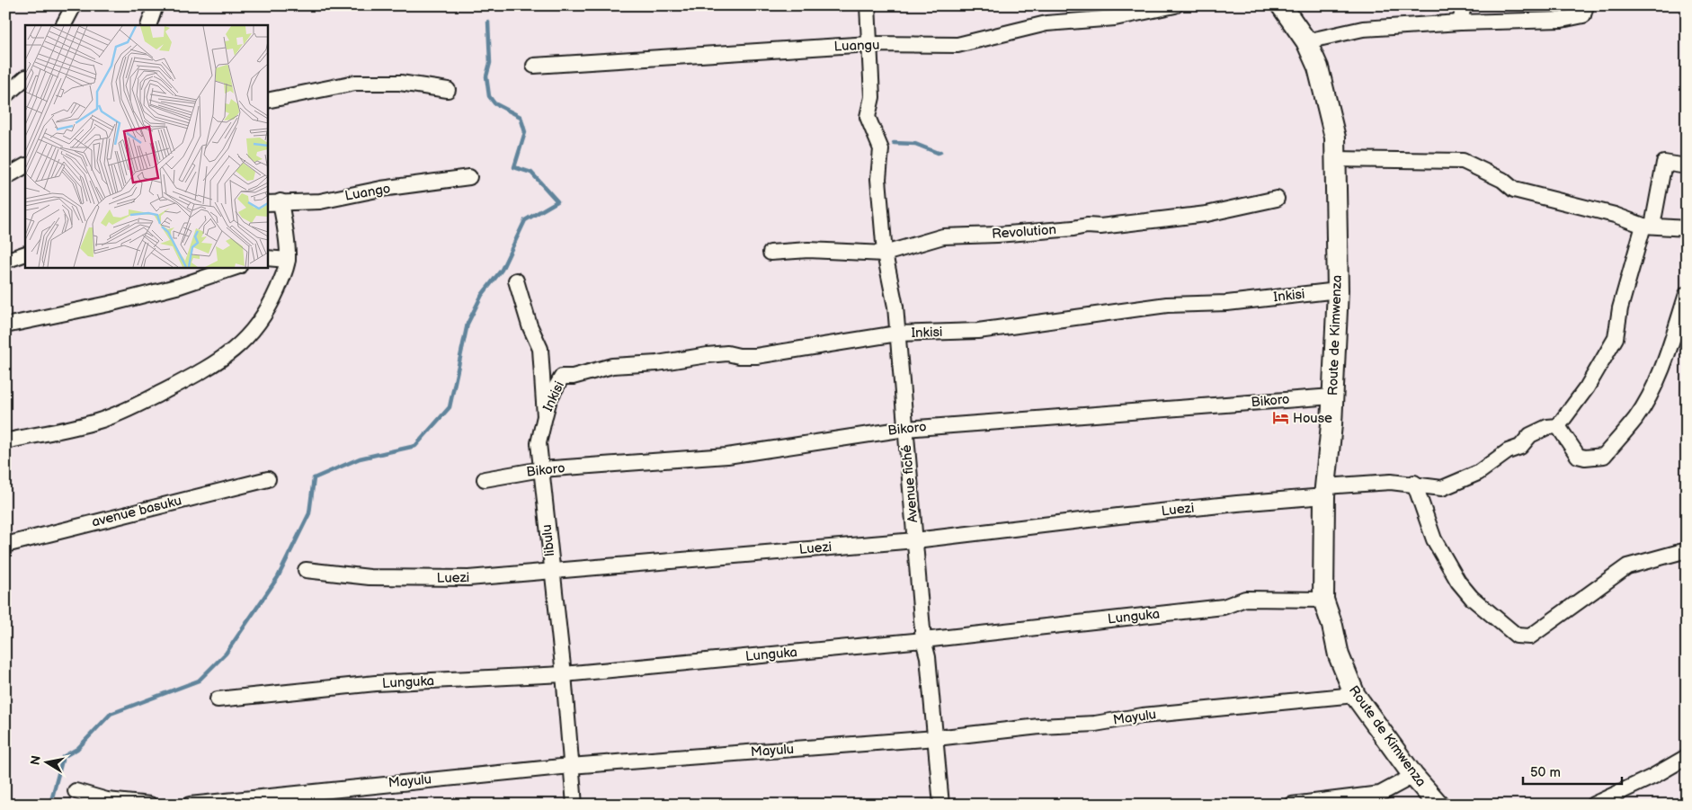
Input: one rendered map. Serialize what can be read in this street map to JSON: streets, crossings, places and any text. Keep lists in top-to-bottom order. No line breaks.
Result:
{"streets":{"street":["Luangu","Luango","Revolution","Inkisi","Route de Kimwenza","Bikoro","Avenue fiché","Luezi","avenue basuku","libulu","Lunguka","Mayulu"]},"crossings":[["Luangu","Avenue fiché"],["Revolution","Avenue fiché"],["Inkisi","Route de Kimwenza"],["Inkisi","Avenue fiché"],["Inkisi","libulu"],["Route de Kimwenza","Bikoro"],["Route de Kimwenza","Luezi"],["Route de Kimwenza","Lunguka"],["Route de Kimwenza","Mayulu"],["Bikoro","Avenue fiché"],["Bikoro","libulu"],["Avenue fiché","Luezi"],["Avenue fiché","Lunguka"],["Avenue fiché","Mayulu"],["Luezi","libulu"],["libulu","Lunguka"],["libulu","Mayulu"]],"places":{"hotel":["House"]},"scale_bar":"50 m","north":"left"}
